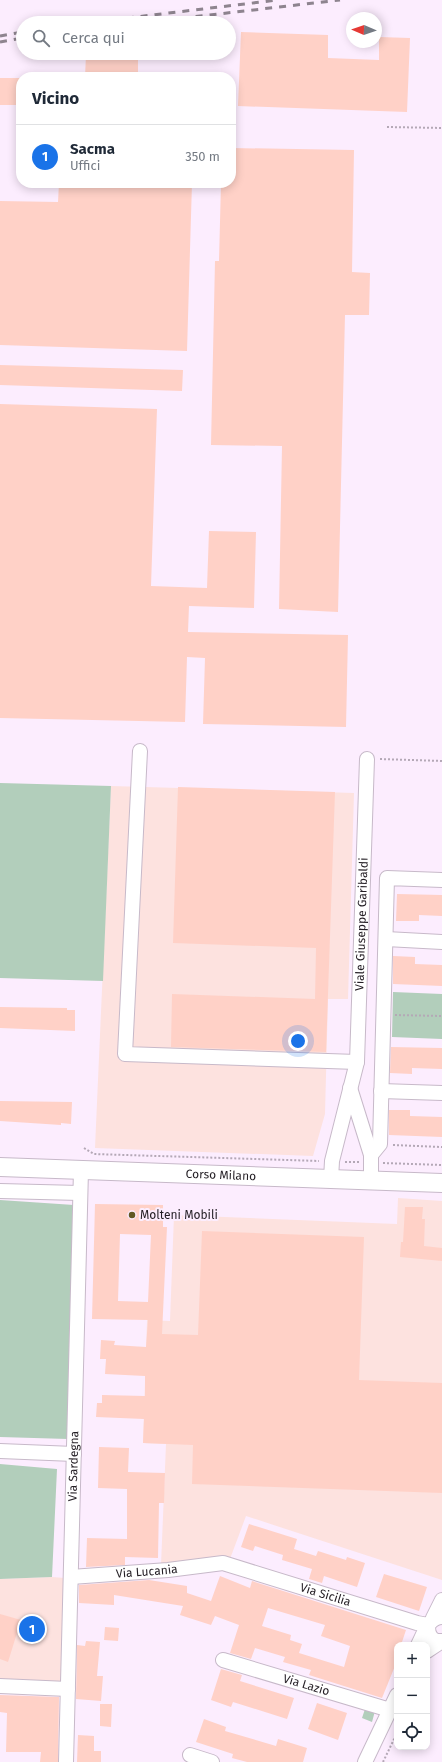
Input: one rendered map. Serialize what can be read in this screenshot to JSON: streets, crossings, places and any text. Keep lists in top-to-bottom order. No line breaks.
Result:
{"streets":{"main road":["Corso Milano"],"street":["Viale Giuseppe Garibaldi","Via Sardegna","Via Lucania","Via Sicilia","Via Lazio"]},"crossings":[["Viale Giuseppe Garibaldi","Corso Milano"],["Corso Milano","Via Sardegna"],["Via Sardegna","Via Lucania"],["Via Lucania","Via Sicilia"]],"places":["Molteni Mobili"],"north":"left","page":{"search":"Cerca qui","heading":"Vicino","list":[{"mark":"1","name":"Sacma","note":"Uffici","value":"350 m"}],"pins":"1","map_buttons":["+","−"]}}
